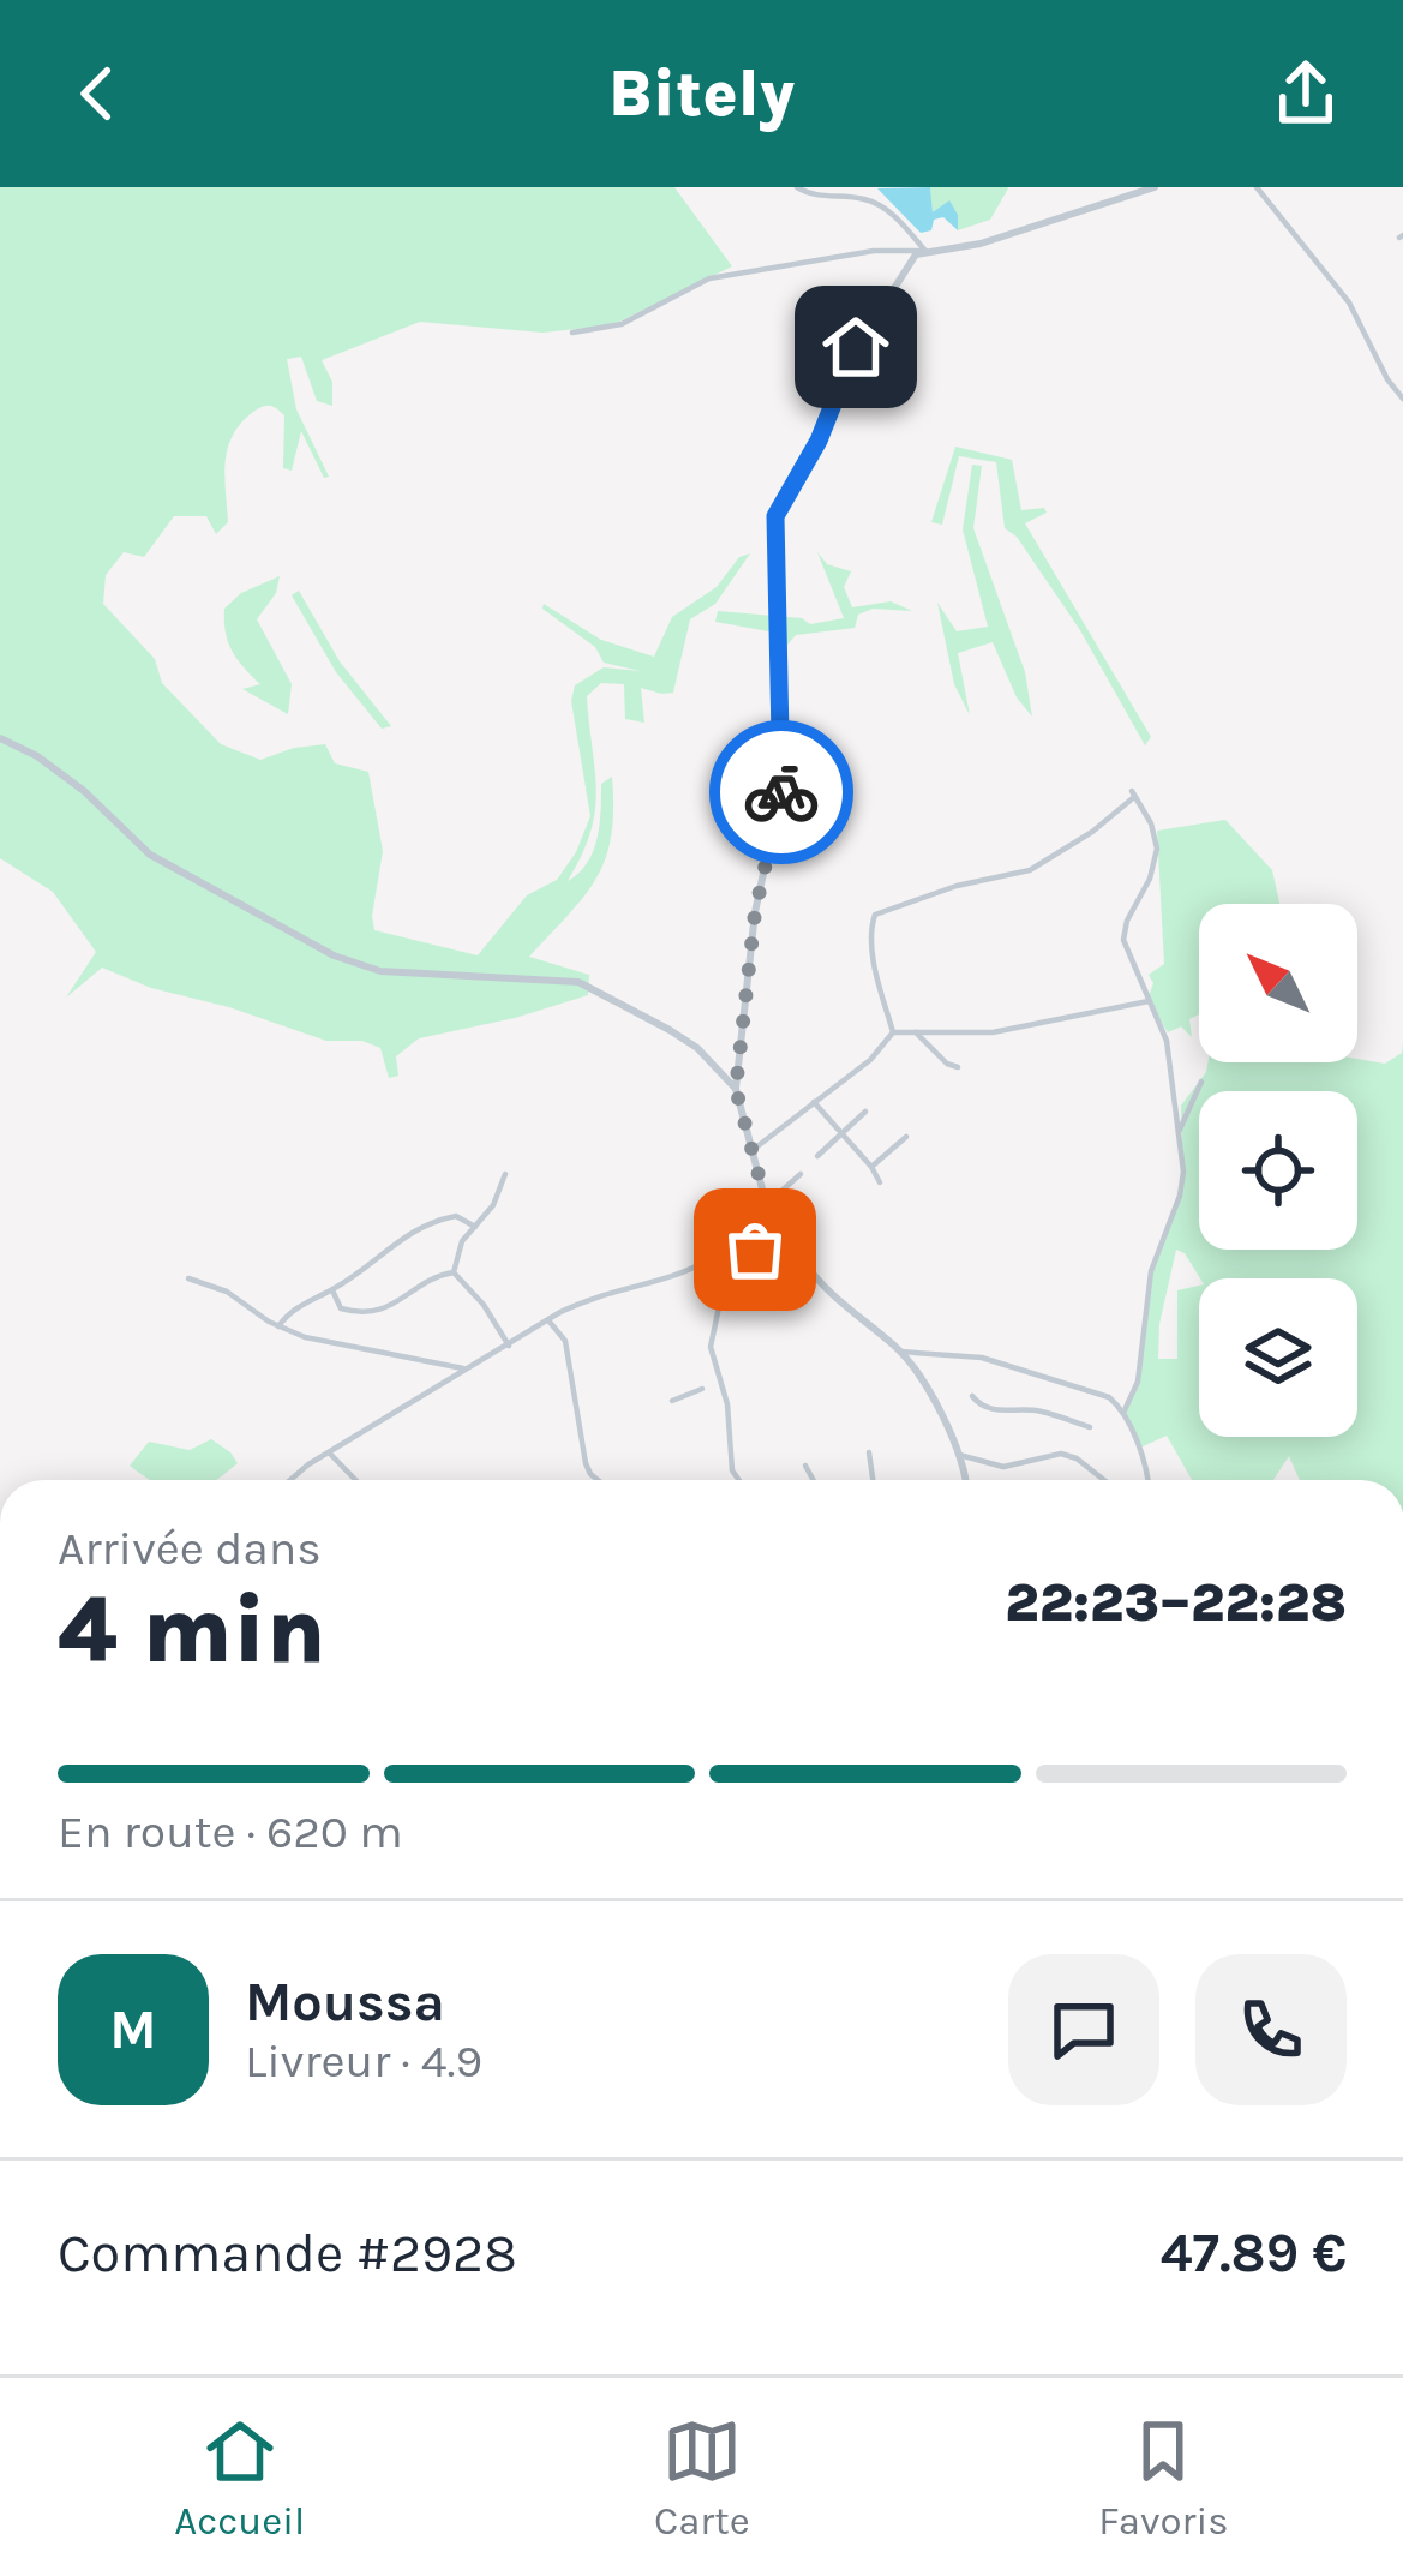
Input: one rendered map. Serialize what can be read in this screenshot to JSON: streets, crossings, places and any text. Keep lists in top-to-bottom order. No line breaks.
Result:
{"north":"top left","page":{"header":"Bitely","heading":["4 min","Arrivée dans","22:23–22:28"],"panel":["Moussa","Livreur · 4.9","Commande #2928","47.89 €"],"bar":"En route · 620 m","round":"M","tabs":["Accueil","Carte","Favoris"]}}
